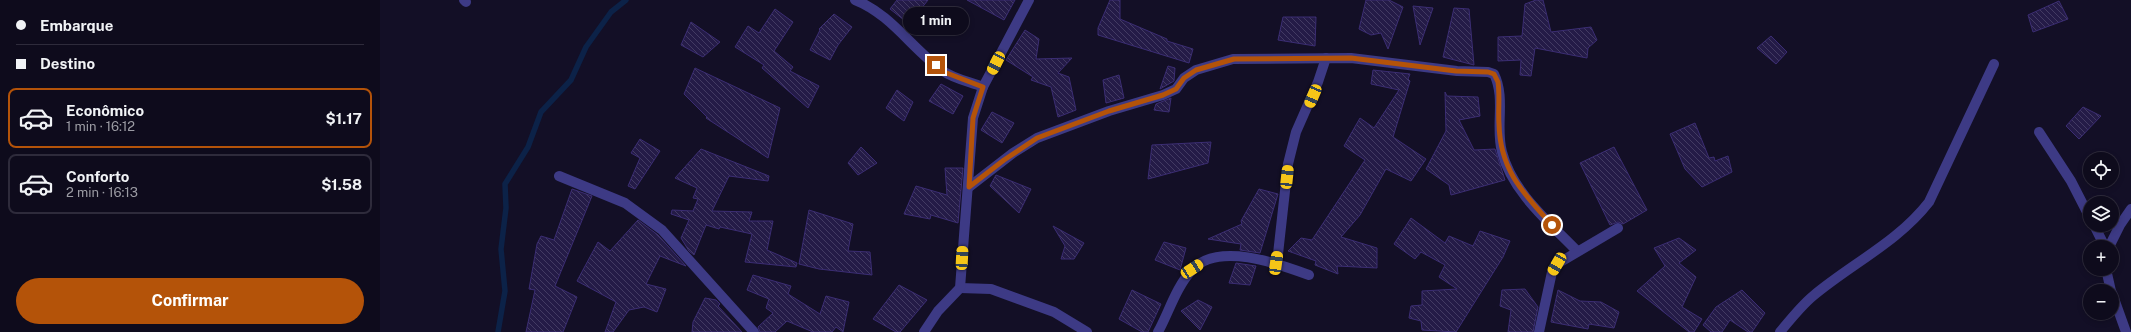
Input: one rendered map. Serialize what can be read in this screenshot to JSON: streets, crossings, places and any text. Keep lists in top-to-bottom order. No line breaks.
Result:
{"page":{"banner":["Embarque","Destino"],"bubble":"1 min","list":[{"name":"Econômico","note":"1 min · 16:12","value":"$1.17"},{"name":"Conforto","note":"2 min · 16:13","value":"$1.58"}],"map_buttons":["+","−"],"buttons":"Confirmar"}}
